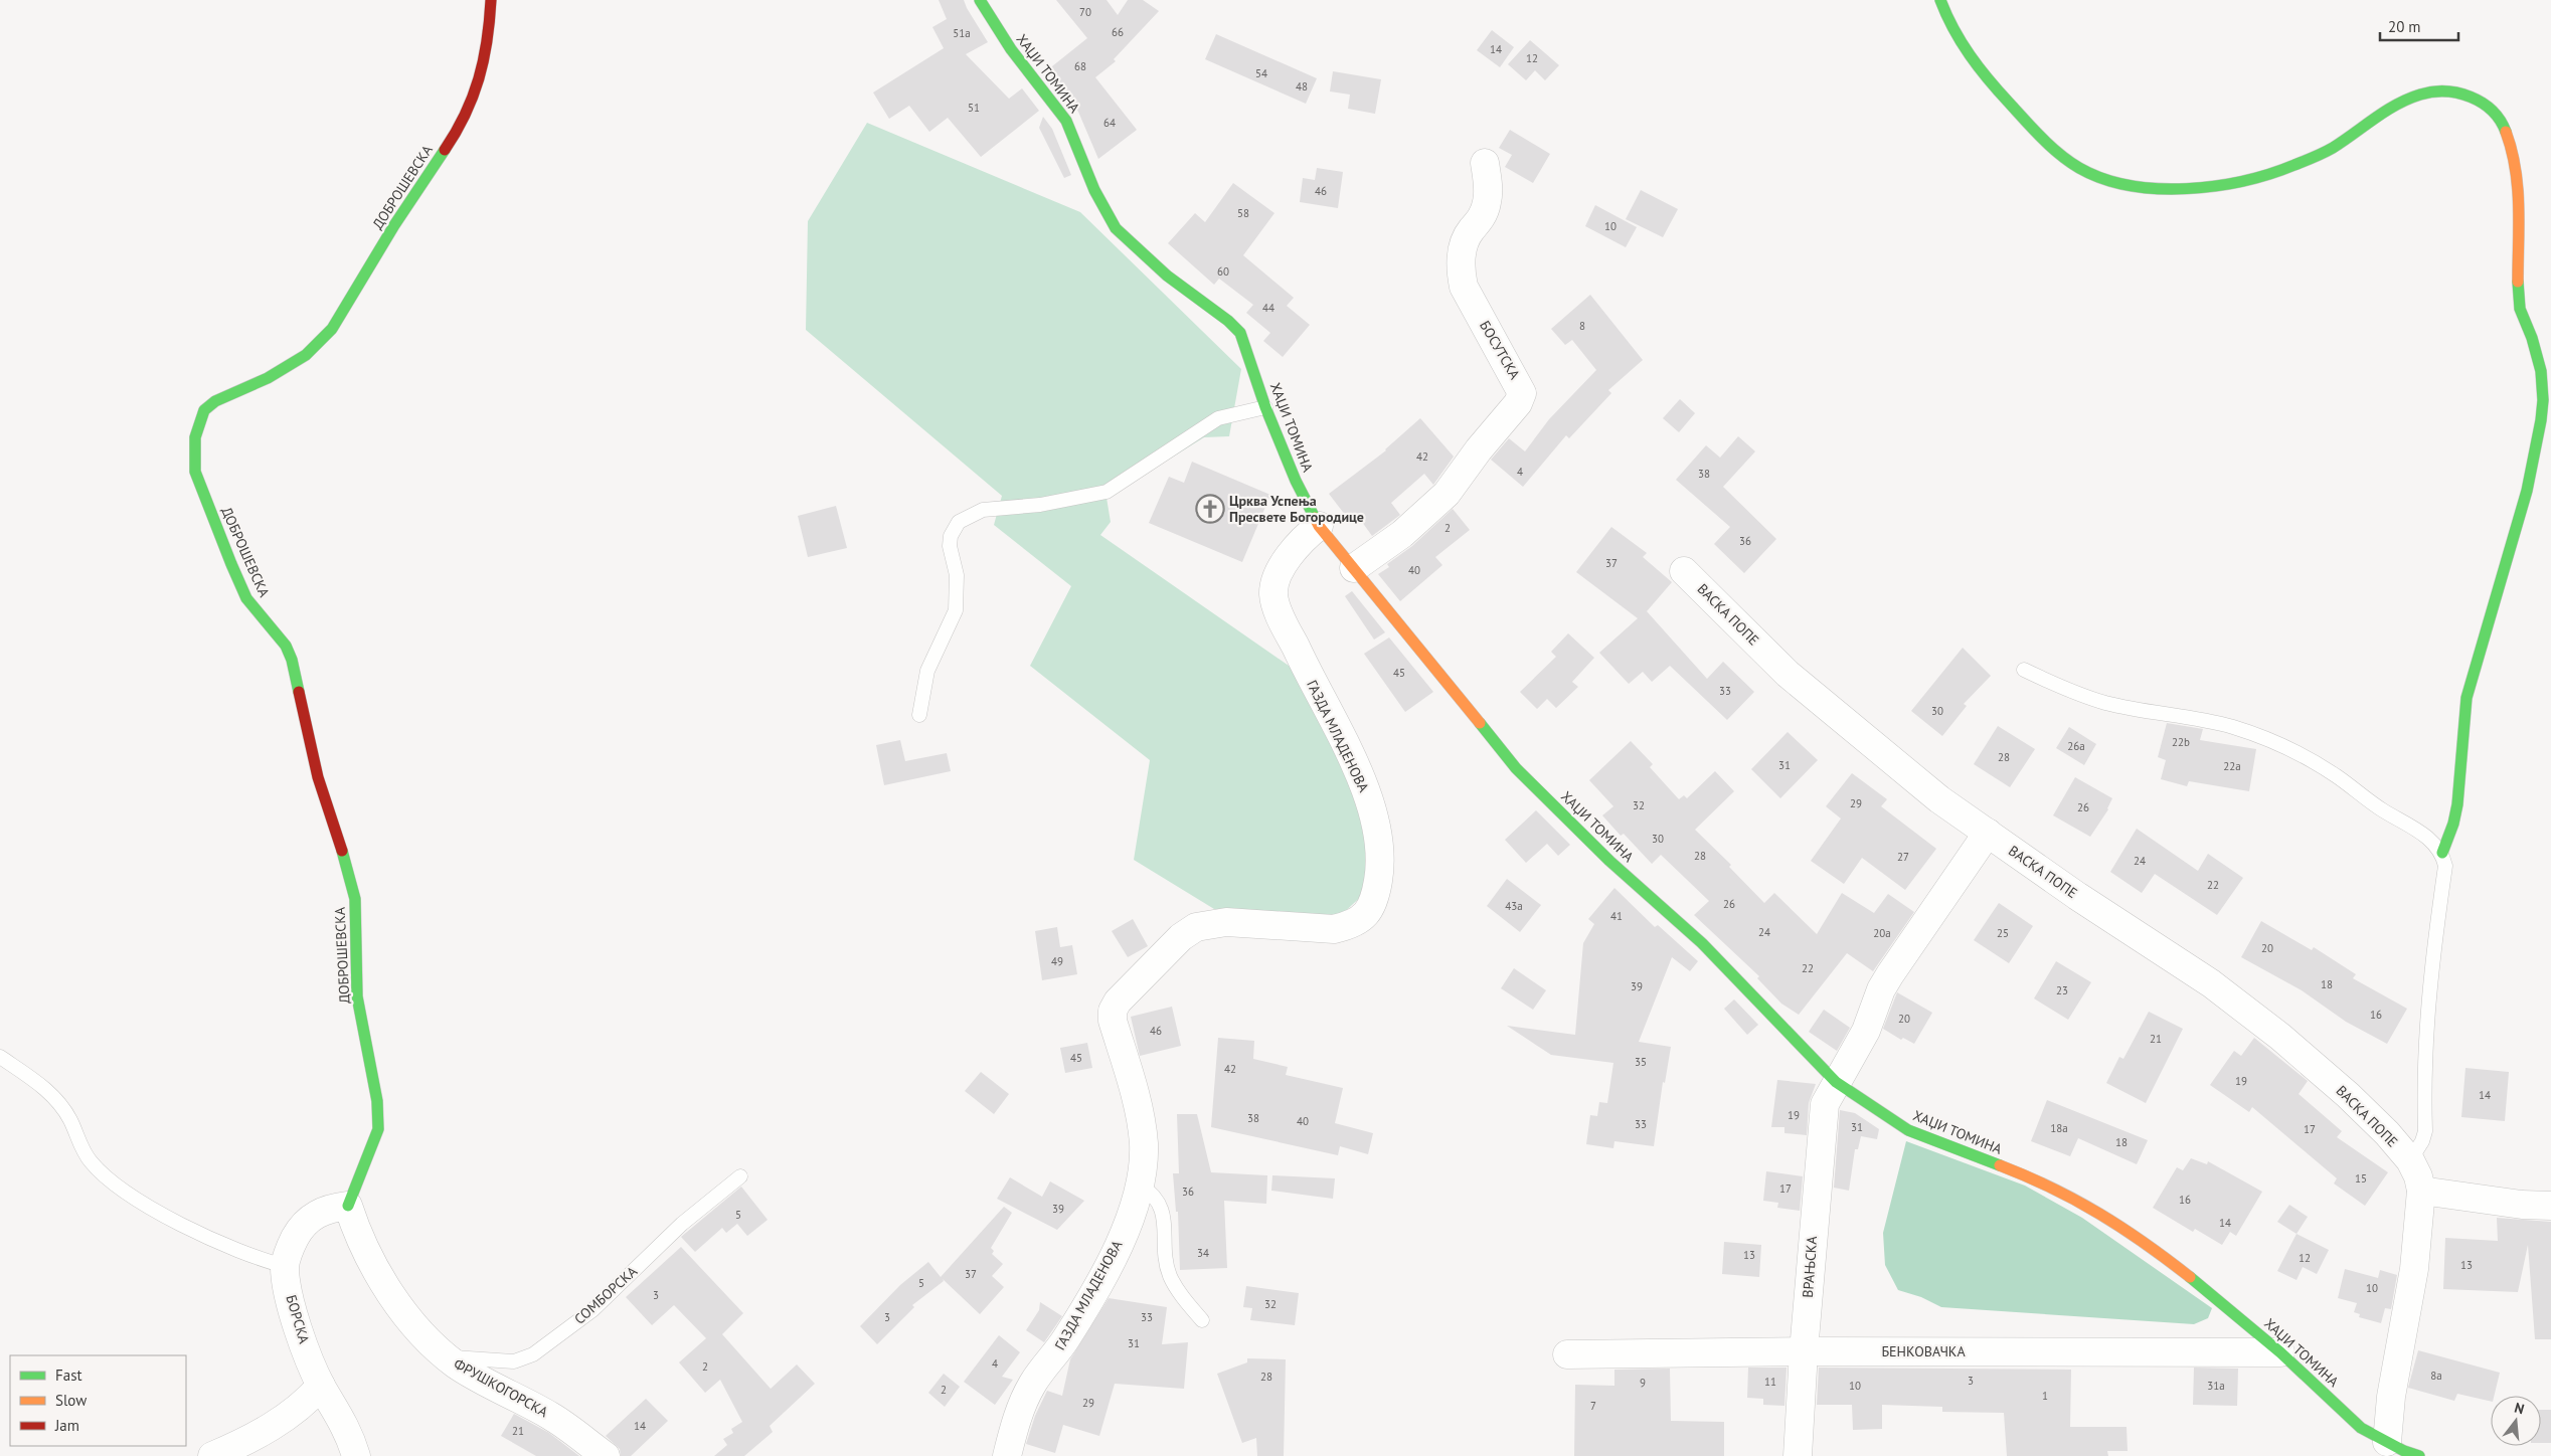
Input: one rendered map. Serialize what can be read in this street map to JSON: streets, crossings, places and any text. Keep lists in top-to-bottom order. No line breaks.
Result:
{"streets":{"street":["ХАЏИ ТОМИНА","ДОБРОШЕВСКА","БОСУТСКА","ВАСКА ПОПЕ","ГАЗДА МЛАДЕНОВА","ВРАЊСКА","БОРСКА","БЕНКОВАЧКА","ФРУШКОГОРСКА"],"lane":["СОМБОРСКА"]},"crossings":[["ХАЏИ ТОМИНА","БОСУТСКА"],["ХАЏИ ТОМИНА","ВАСКА ПОПЕ"],["ХАЏИ ТОМИНА","ГАЗДА МЛАДЕНОВА"],["ХАЏИ ТОМИНА","ВРАЊСКА"],["ХАЏИ ТОМИНА","БЕНКОВАЧКА"],["ДОБРОШЕВСКА","ФРУШКОГОРСКА"],["ВАСКА ПОПЕ","ВРАЊСКА"],["ВРАЊСКА","БЕНКОВАЧКА"],["СОМБОРСКА","ФРУШКОГОРСКА"]],"places":{"church":["Црква Успења Пресвете Богородице"]},"house_numbers":["70","66","51a","14","12","68","54","48","51","64","46","58","10","60","44","8","42","4","38","2","36","37","40","45","33","30","22b","26a","28","31","22a","29","32","26","30","28","27","24","22","26","43a","41","24","20a","25","20","49","22","18","39","23","16","20","46","21","45","35","42","19","14","19","38","40","33","31","18a","17","18","15","17","36","16","39","5","14","34","13","12","13","37","5","10","3","32","3","33","31","4","2","8a","28","3","11","9","10","31a","2","1","29","7","14","21"],"legend":["Fast","Slow","Jam"],"scale_bar":"20 m","north":"top"}
